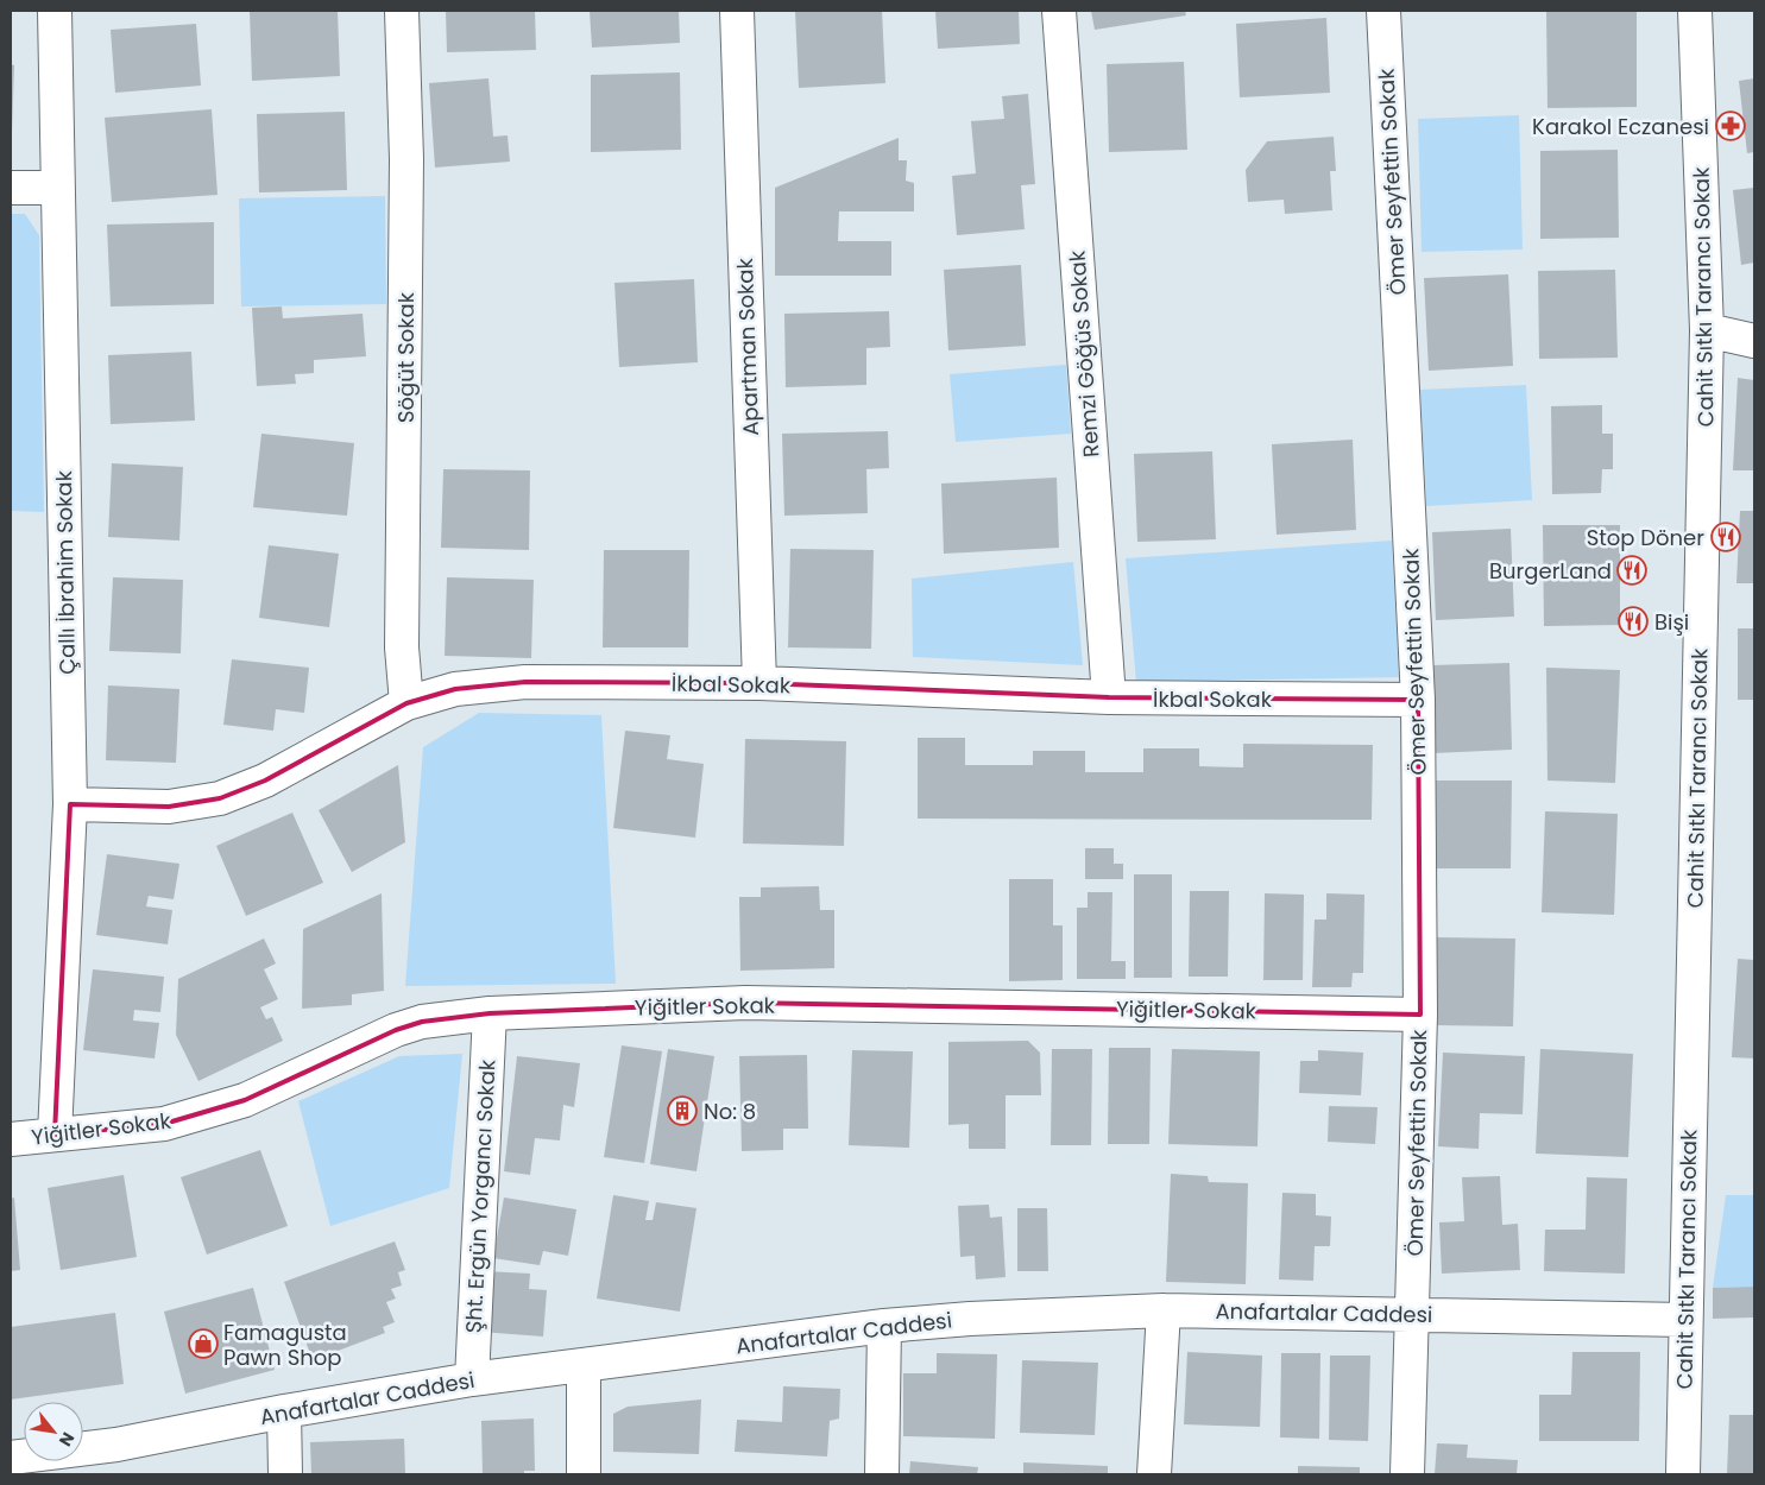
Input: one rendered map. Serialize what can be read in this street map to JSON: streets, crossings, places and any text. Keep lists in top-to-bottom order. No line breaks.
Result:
{"streets":{"street":["Ömer Seyfettin Sokak","Cahit Sıtkı Tarancı Sokak","Apartman Sokak","Remzi Göğüs Sokak","Söğüt Sokak","Çallı İbrahim Sokak","İkbal Sokak","Yiğitler Sokak","Şht. Ergün Yorgancı Sokak","Anafartalar Caddesi"]},"crossings":[["Ömer Seyfettin Sokak","İkbal Sokak"],["Ömer Seyfettin Sokak","Yiğitler Sokak"],["Ömer Seyfettin Sokak","Anafartalar Caddesi"],["Cahit Sıtkı Tarancı Sokak","Anafartalar Caddesi"],["Apartman Sokak","İkbal Sokak"],["Remzi Göğüs Sokak","İkbal Sokak"],["Söğüt Sokak","İkbal Sokak"],["Çallı İbrahim Sokak","İkbal Sokak"],["Çallı İbrahim Sokak","Yiğitler Sokak"],["Yiğitler Sokak","Şht. Ergün Yorgancı Sokak"],["Şht. Ergün Yorgancı Sokak","Anafartalar Caddesi"]],"places":{"pharmacy":["Karakol Eczanesi"],"restaurant":["Stop Döner","BurgerLand","Bişi"],"building":["No: 8"],"shop":["Famagusta Pawn Shop"]},"north":"bottom right"}
